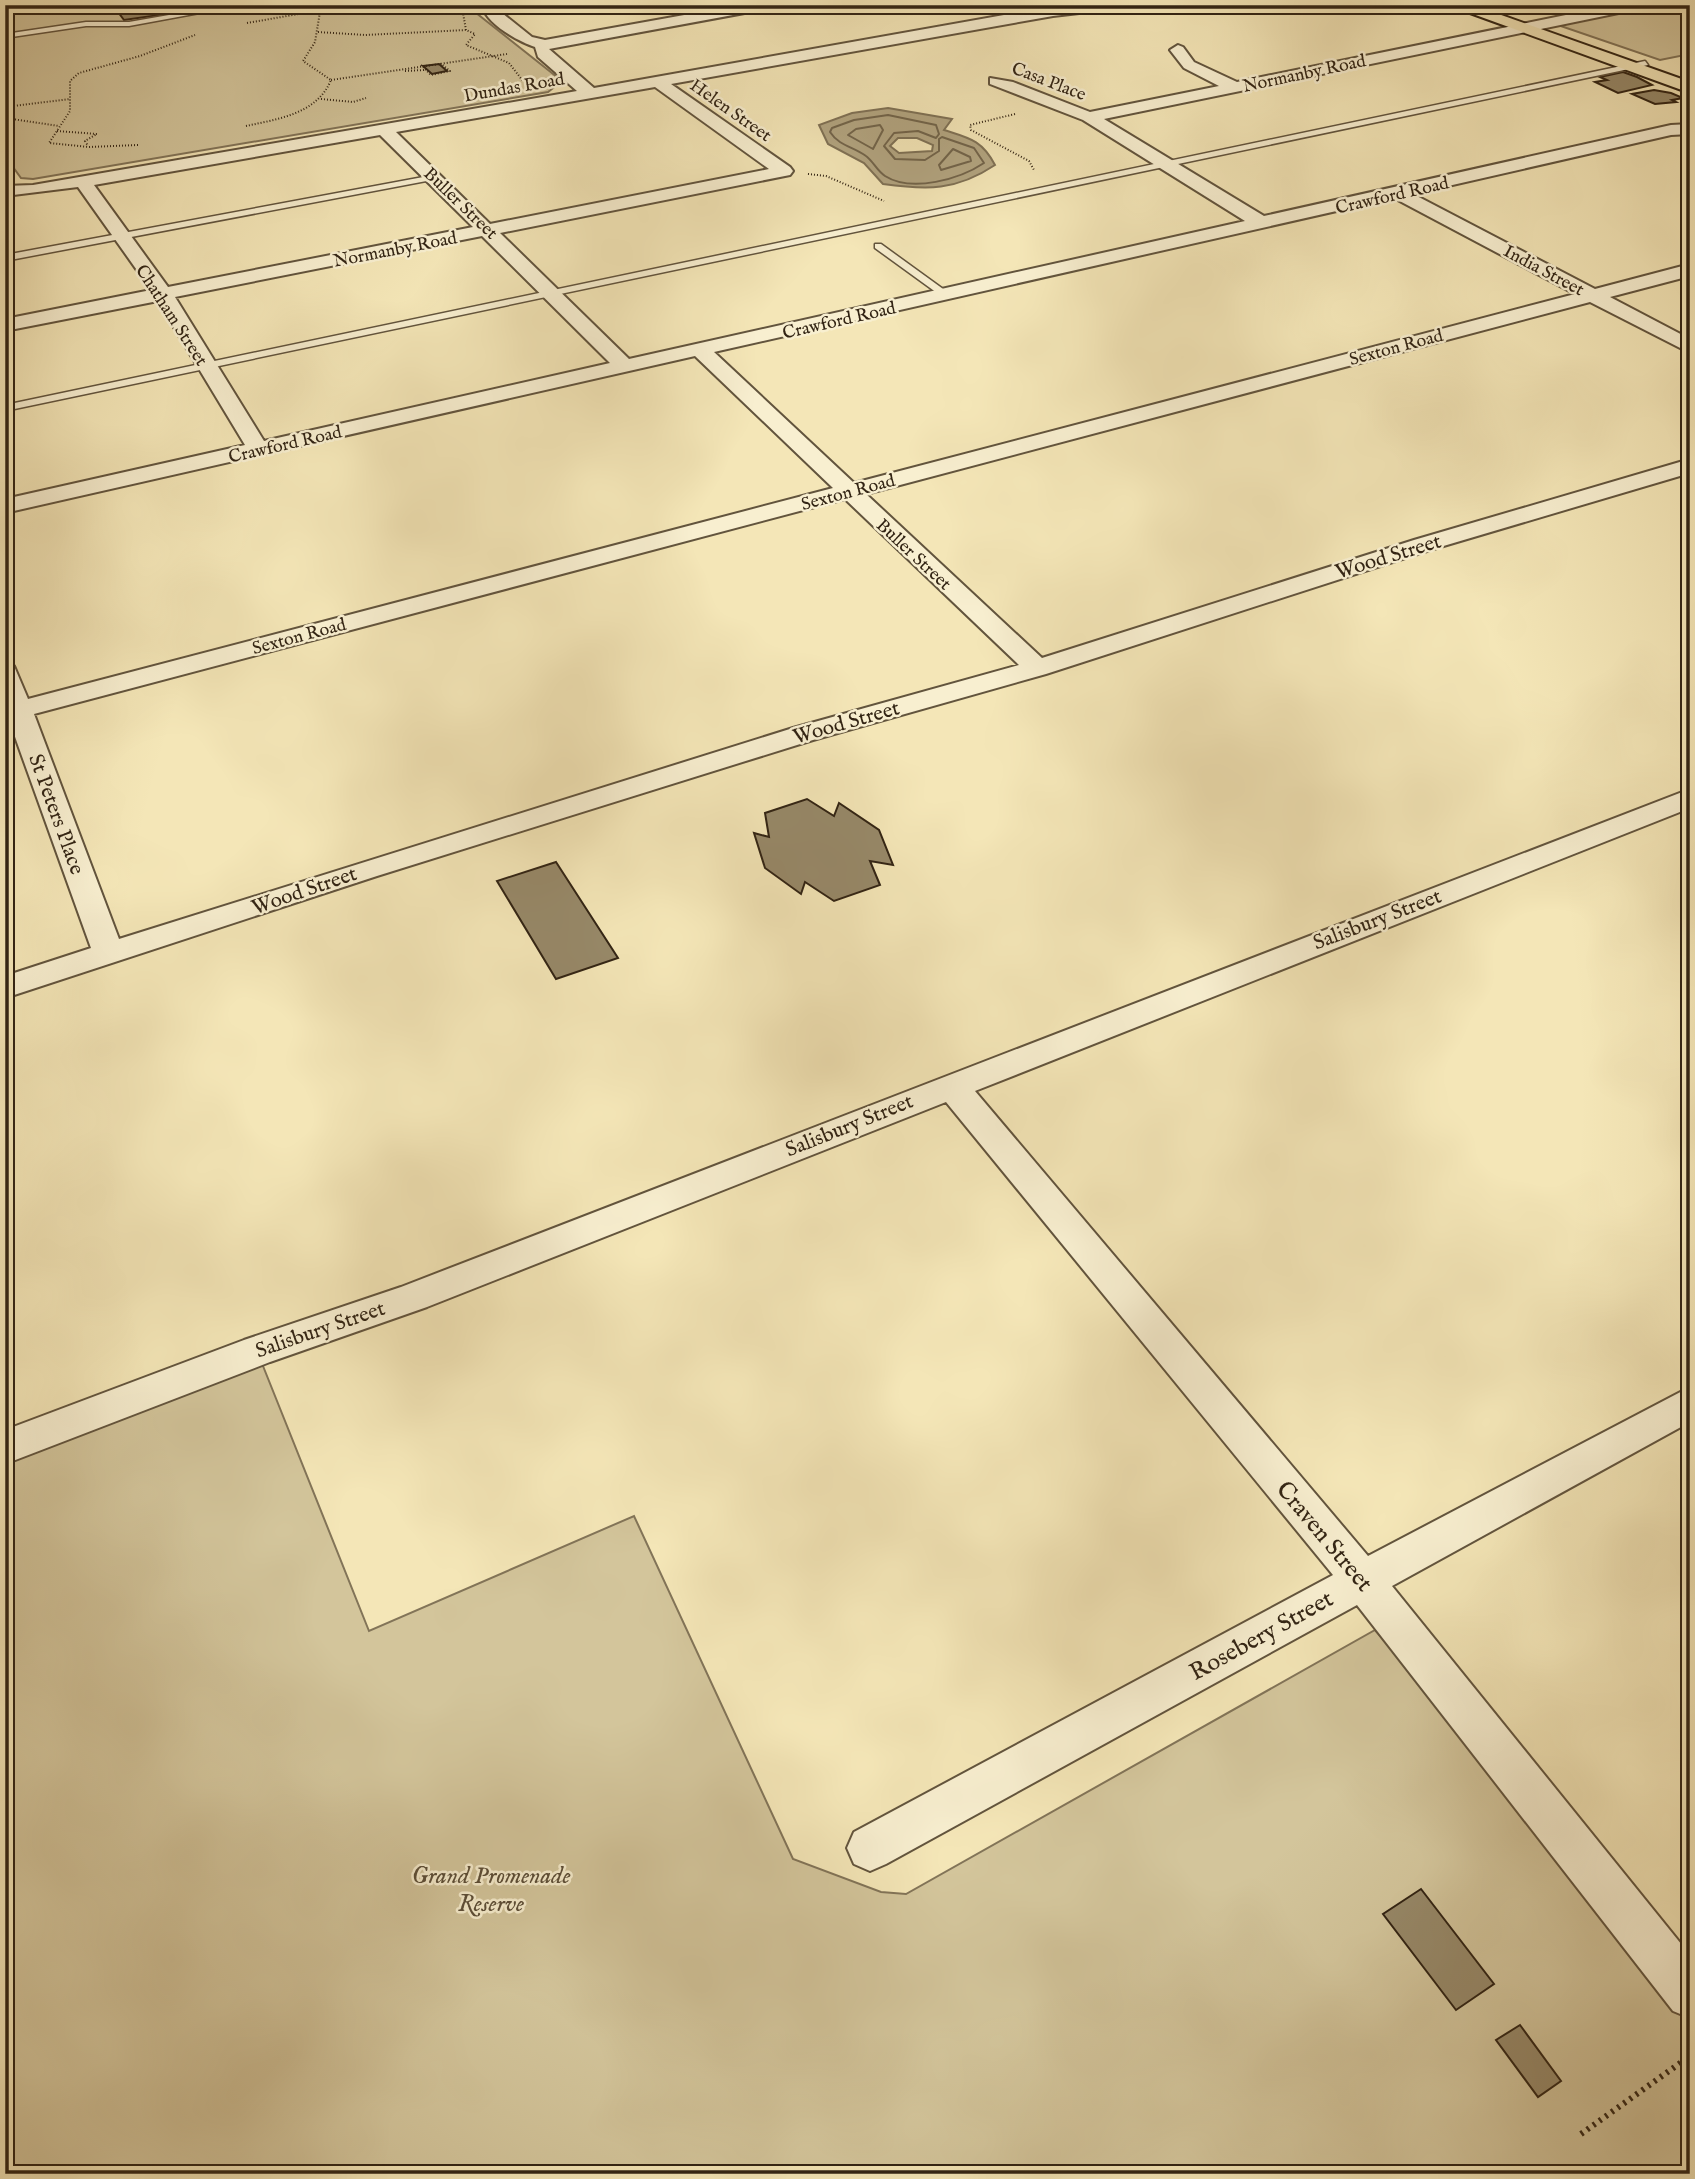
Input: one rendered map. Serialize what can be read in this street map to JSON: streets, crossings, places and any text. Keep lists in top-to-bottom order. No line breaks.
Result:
{"streets":{"street":["Normanby Road","Casa Place","Dundas Road","Helen Street","Crawford Road","Buller Street","India Street","Chatham Street","Sexton Road","Wood Street","St Peters Place","Salisbury Street","Craven Street","Rosebery Street"]},"crossings":[["Normanby Road","Casa Place"],["Normanby Road","Helen Street"],["Normanby Road","Buller Street"],["Normanby Road","Chatham Street"],["Dundas Road","Helen Street"],["Dundas Road","Buller Street"],["Dundas Road","Chatham Street"],["Crawford Road","Buller Street"],["Crawford Road","India Street"],["Crawford Road","Chatham Street"],["Buller Street","Sexton Road"],["Buller Street","Wood Street"],["India Street","Sexton Road"],["Sexton Road","St Peters Place"],["Wood Street","St Peters Place"],["Salisbury Street","Craven Street"],["Craven Street","Rosebery Street"]],"parks":["Grand Promenade Reserve"]}
